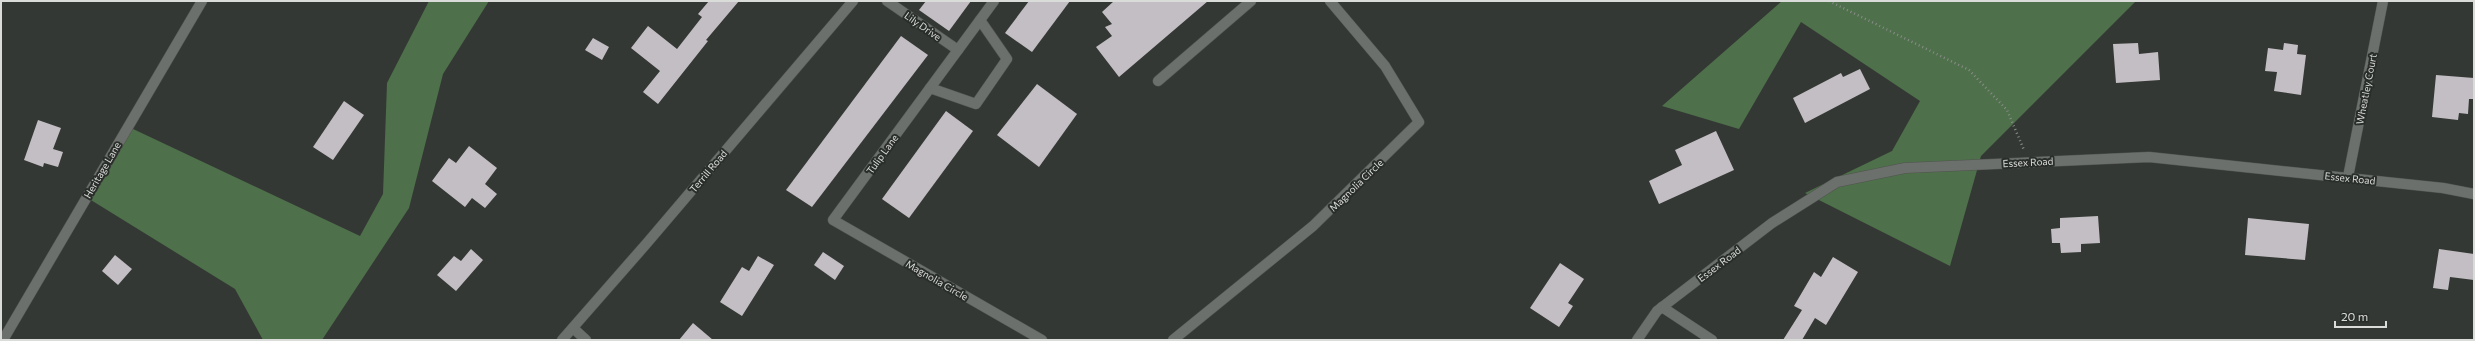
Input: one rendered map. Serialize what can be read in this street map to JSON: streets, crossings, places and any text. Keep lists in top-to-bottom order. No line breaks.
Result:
{"streets":{"street":["Lily Drive","Wheatley Court","Tulip Lane","Essex Road","Heritage Lane","Terrill Road","Magnolia Circle"]},"crossings":[["Lily Drive","Tulip Lane"],["Wheatley Court","Essex Road"],["Tulip Lane","Magnolia Circle"]],"scale_bar":"20 m"}
